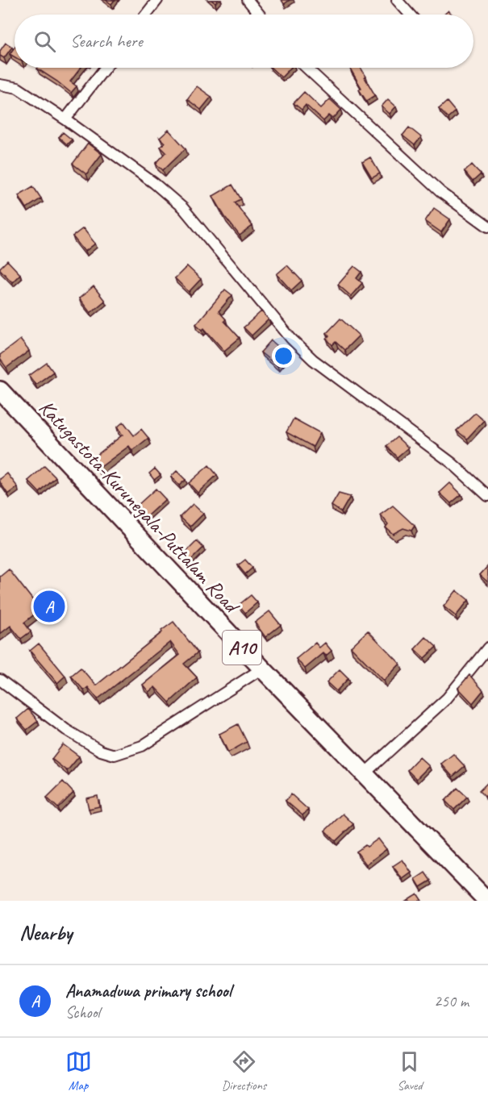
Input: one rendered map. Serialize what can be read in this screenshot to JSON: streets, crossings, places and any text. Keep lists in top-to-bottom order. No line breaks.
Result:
{"streets":{"highway":["Katugastota-Kurunegala-Puttalam Road","A10"]},"page":{"search":"Search here","pins":"A","heading":"Nearby","list":[{"mark":"A","name":"Anamaduwa primary school","note":"School","value":"250 m"}],"nav":["Map","Directions","Saved"]}}
